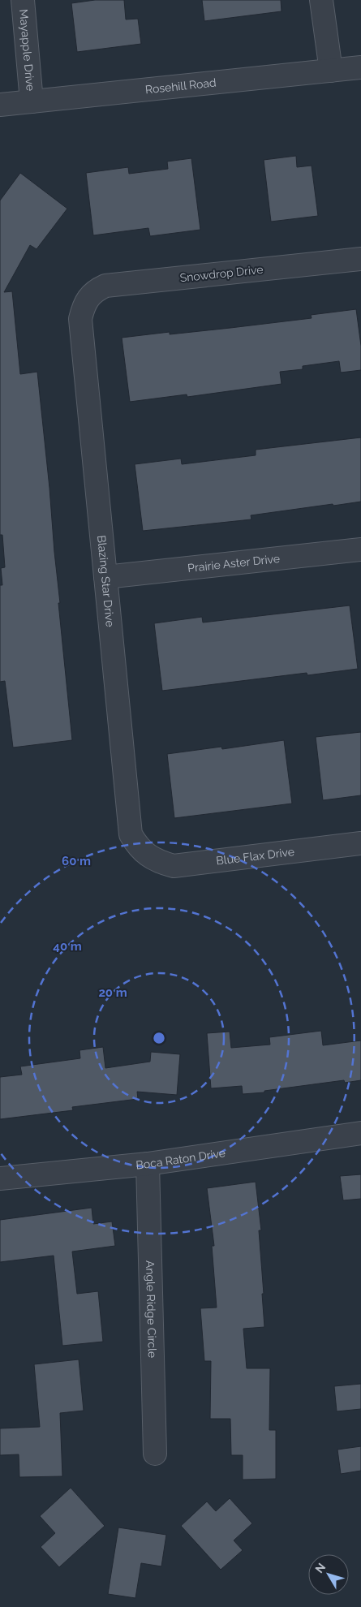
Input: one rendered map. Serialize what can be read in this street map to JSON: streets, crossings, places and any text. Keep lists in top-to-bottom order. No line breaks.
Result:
{"streets":{"street":["Mayapple Drive","Rosehill Road","Snowdrop Drive","Prairie Aster Drive","Blazing Star Drive","Blue Flax Drive","Boca Raton Drive","Angle Ridge Circle"]},"crossings":[["Mayapple Drive","Rosehill Road"],["Snowdrop Drive","Blazing Star Drive"],["Prairie Aster Drive","Blazing Star Drive"],["Blazing Star Drive","Blue Flax Drive"],["Boca Raton Drive","Angle Ridge Circle"]],"north":"top left","rings":["60 m","40 m","20 m"]}
